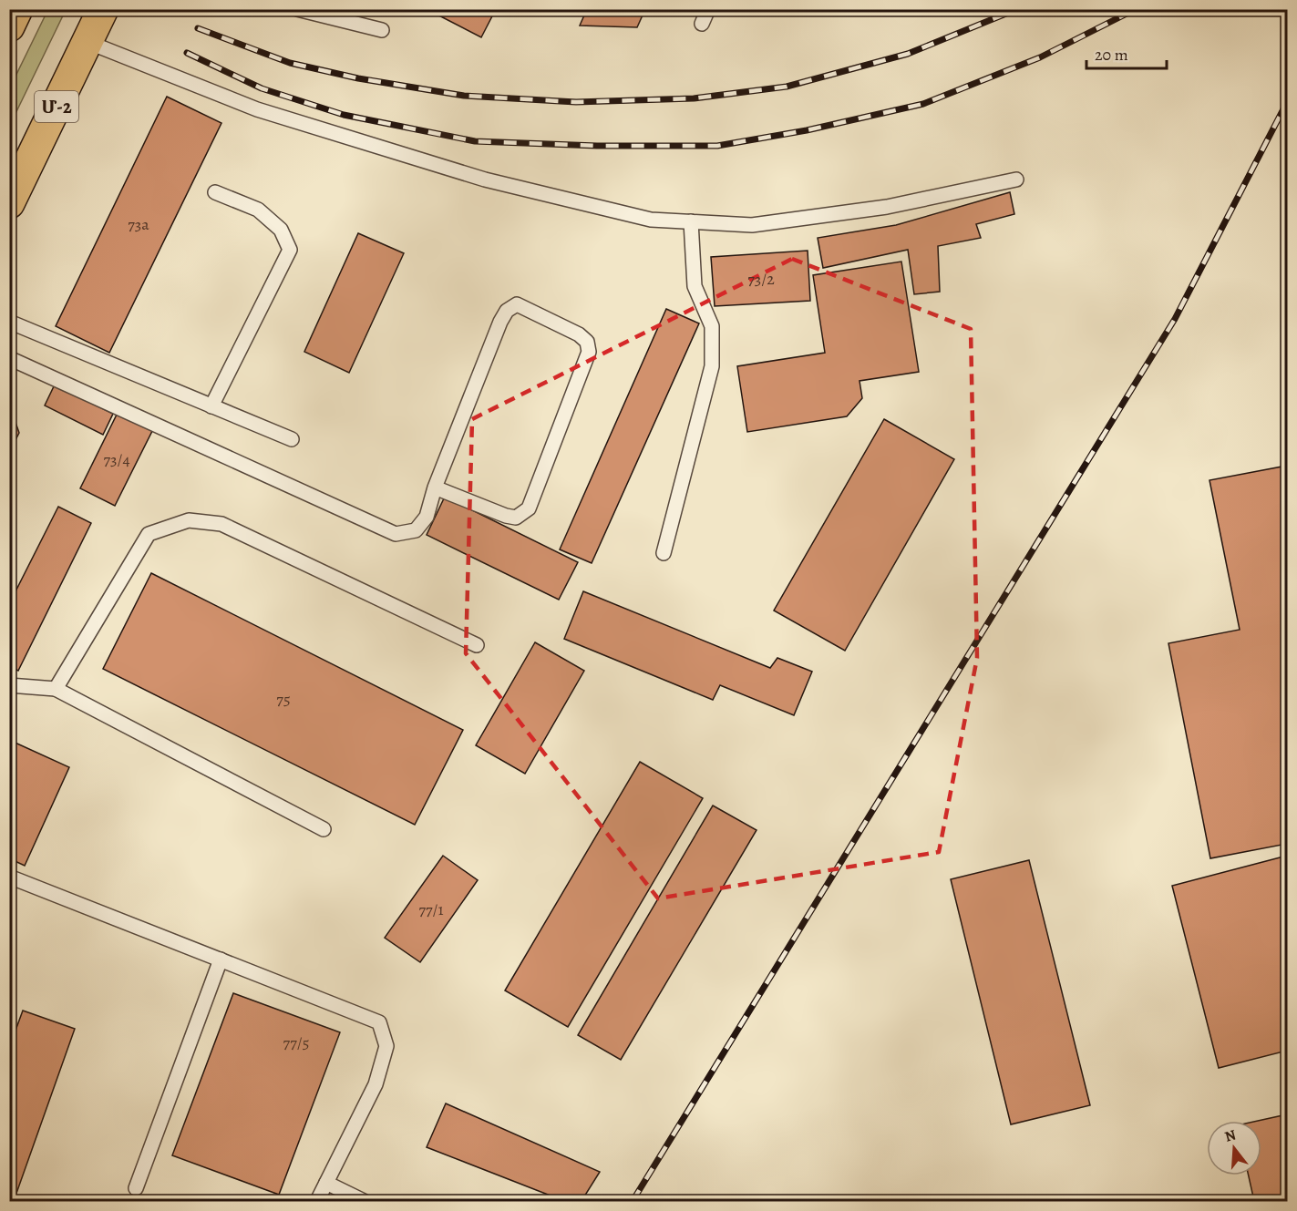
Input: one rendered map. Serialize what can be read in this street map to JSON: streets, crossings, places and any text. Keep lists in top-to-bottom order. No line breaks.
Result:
{"streets":{"main road":["Մ-2"]},"house_numbers":["73a","73/2","73/4","75","77/1","77/5"],"scale_bar":"20 m","north":"top"}
